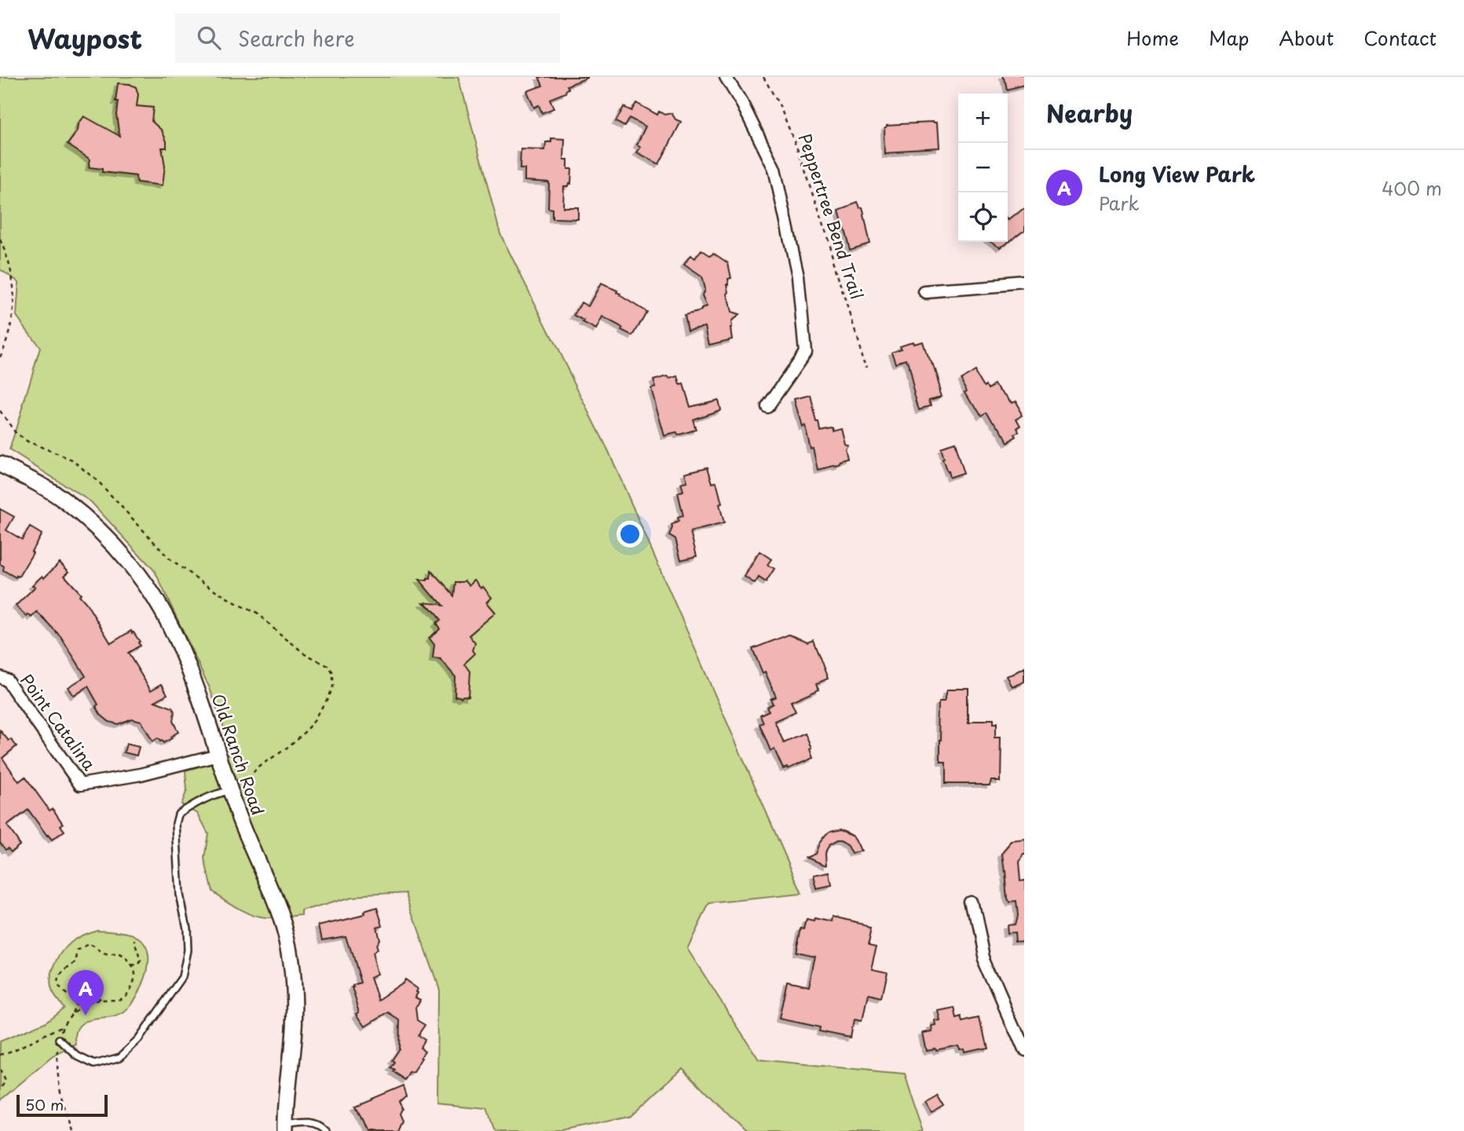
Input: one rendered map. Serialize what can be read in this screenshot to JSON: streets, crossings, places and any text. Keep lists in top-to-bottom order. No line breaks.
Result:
{"streets":{"street":["Point Catalina","Old Ranch Road"],"path":["Peppertree Bend Trail"]},"crossings":[["Point Catalina","Old Ranch Road"]],"scale_bar":"50 m","page":{"header":"Waypost","search":"Search here","nav":["Home","Map","About","Contact"],"heading":"Nearby","map_buttons":["+","−"],"list":[{"mark":"A","name":"Long View Park","note":"Park","value":"400 m"}],"pins":"A","scale":"50 m"}}
